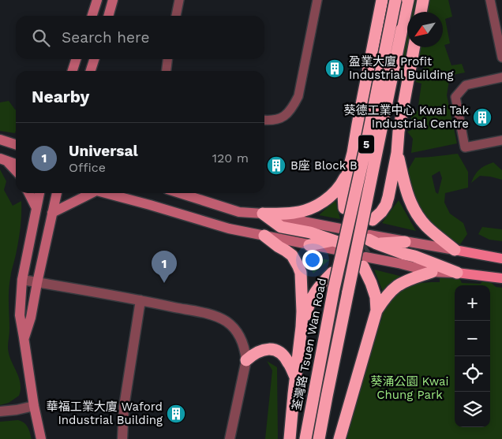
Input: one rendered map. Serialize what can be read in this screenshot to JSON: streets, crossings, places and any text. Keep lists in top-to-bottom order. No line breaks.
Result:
{"streets":{"highway":["5","荃灣路 Tsuen Wan Road"]},"parks":["葵涌公園 Kwai Chung Park"],"places":{"building":["盈業大廈 Profit Industrial Building","葵德工業中心 Kwai Tak Industrial Centre","B座 Block B","華福工業大廈 Waford Industrial Building"]},"north":"bottom left","page":{"search":"Search here","heading":"Nearby","list":[{"mark":"1","name":"Universal","note":"Office","value":"120 m"}],"pins":"1","map_buttons":["+","−"]}}
